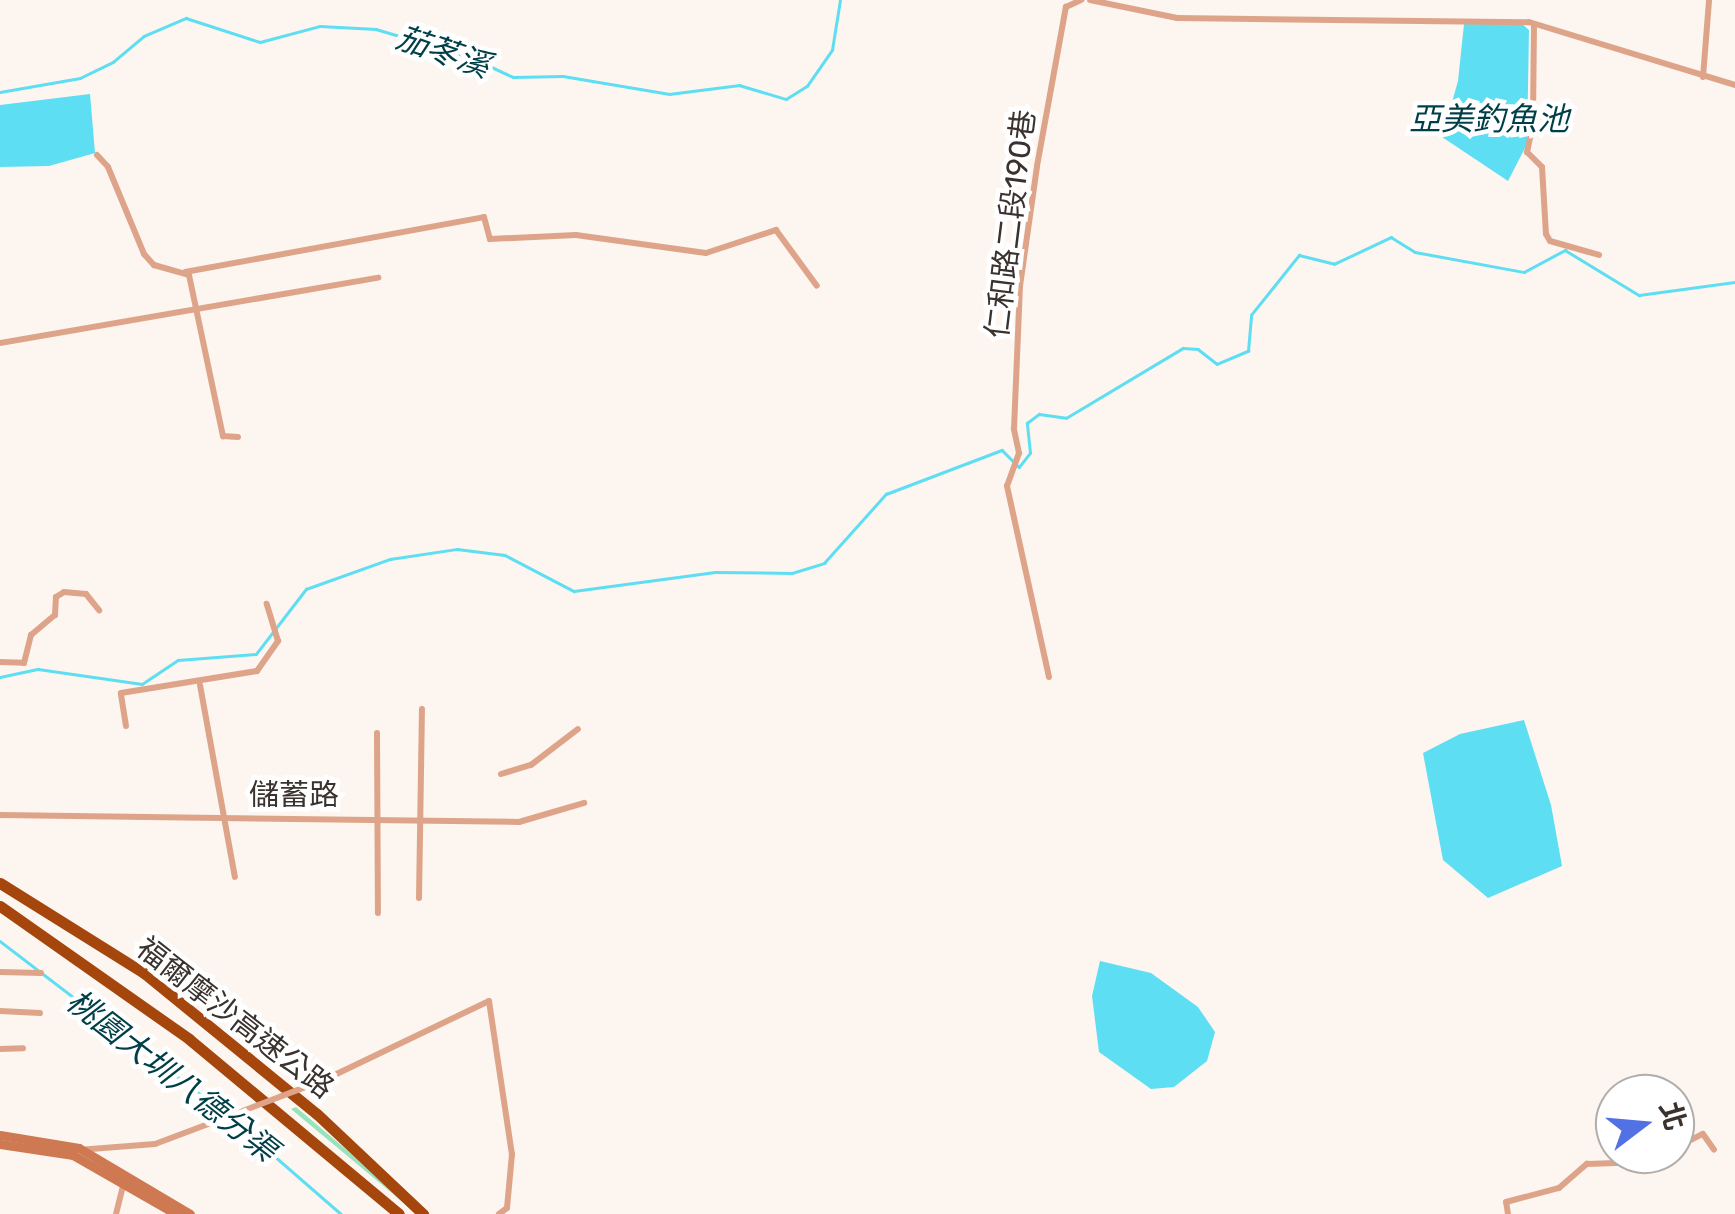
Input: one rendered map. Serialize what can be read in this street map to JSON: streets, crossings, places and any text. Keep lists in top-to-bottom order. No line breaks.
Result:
{"streets":{"highway":["福爾摩沙高速公路"],"street":["仁和路二段190巷","儲蓄路"]},"water":["茄苳溪","亞美釣魚池","桃園大圳八德分渠"],"north":"right"}
